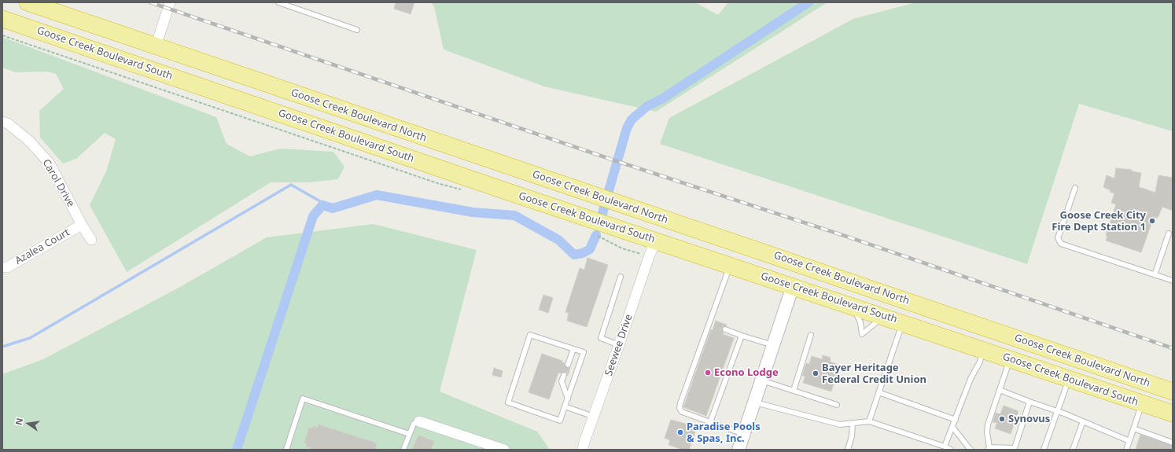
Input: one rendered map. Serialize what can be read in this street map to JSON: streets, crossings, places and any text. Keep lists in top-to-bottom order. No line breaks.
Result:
{"streets":{"highway":["Goose Creek Boulevard South","Goose Creek Boulevard North"],"street":["Carol Drive","Azalea Court","Seewee Drive"]},"crossings":[["Goose Creek Boulevard South","Seewee Drive"],["Carol Drive","Azalea Court"]],"places":["Goose Creek City Fire Dept Station 1","Econo Lodge","Bayer Heritage Federal Credit Union","Synovus","Paradise Pools & Spas, Inc."],"north":"left"}
